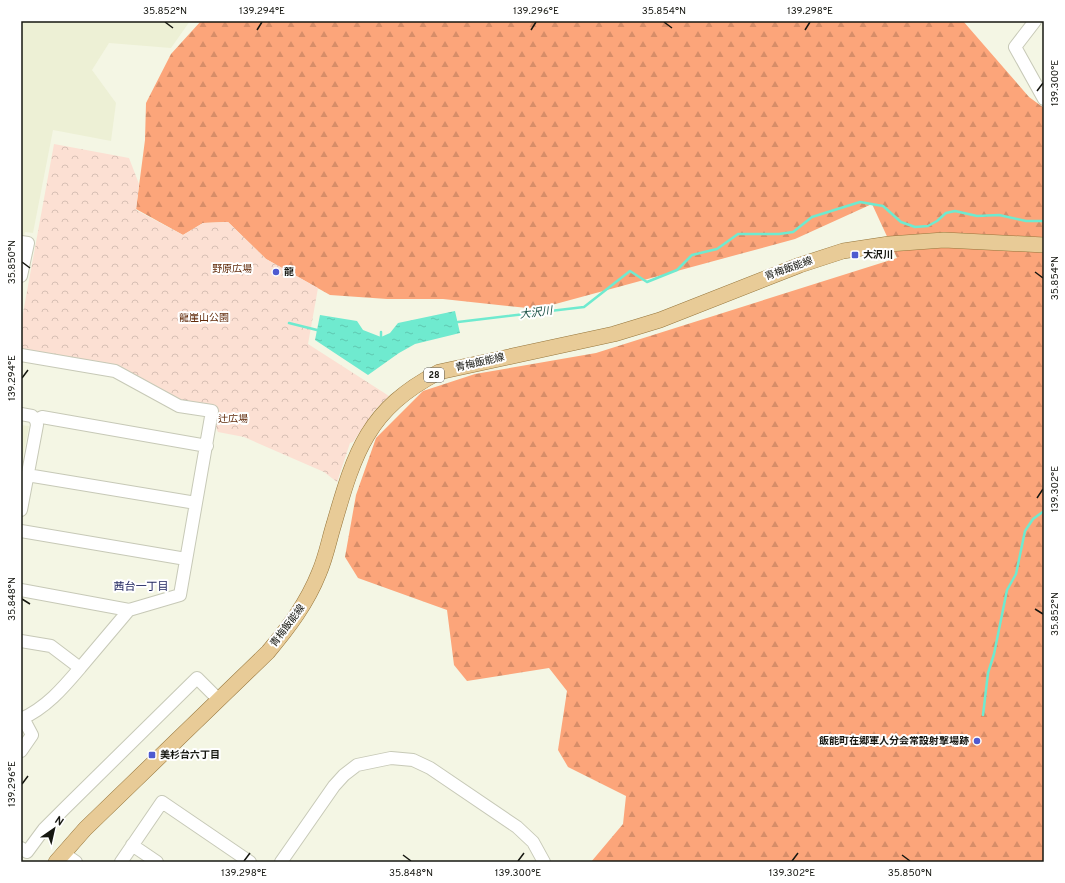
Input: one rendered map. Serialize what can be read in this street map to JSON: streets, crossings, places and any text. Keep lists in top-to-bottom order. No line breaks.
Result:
{"streets":{"main road":["青梅飯能線","28"]},"districts":["茜台一丁目"],"water":["大沢川"],"parks":["野原広場","龍崖山公園","辻広場"],"places":{"transit":["大沢川","美杉台六丁目"],"other":["龍","飯能町在郷軍人分会常設射撃場跡"]},"north":"top right","coordinates":["35.852°N","139.294°E","139.296°E","35.854°N","139.298°E","139.300°E","35.850°N","139.302°E","35.848°N"]}
